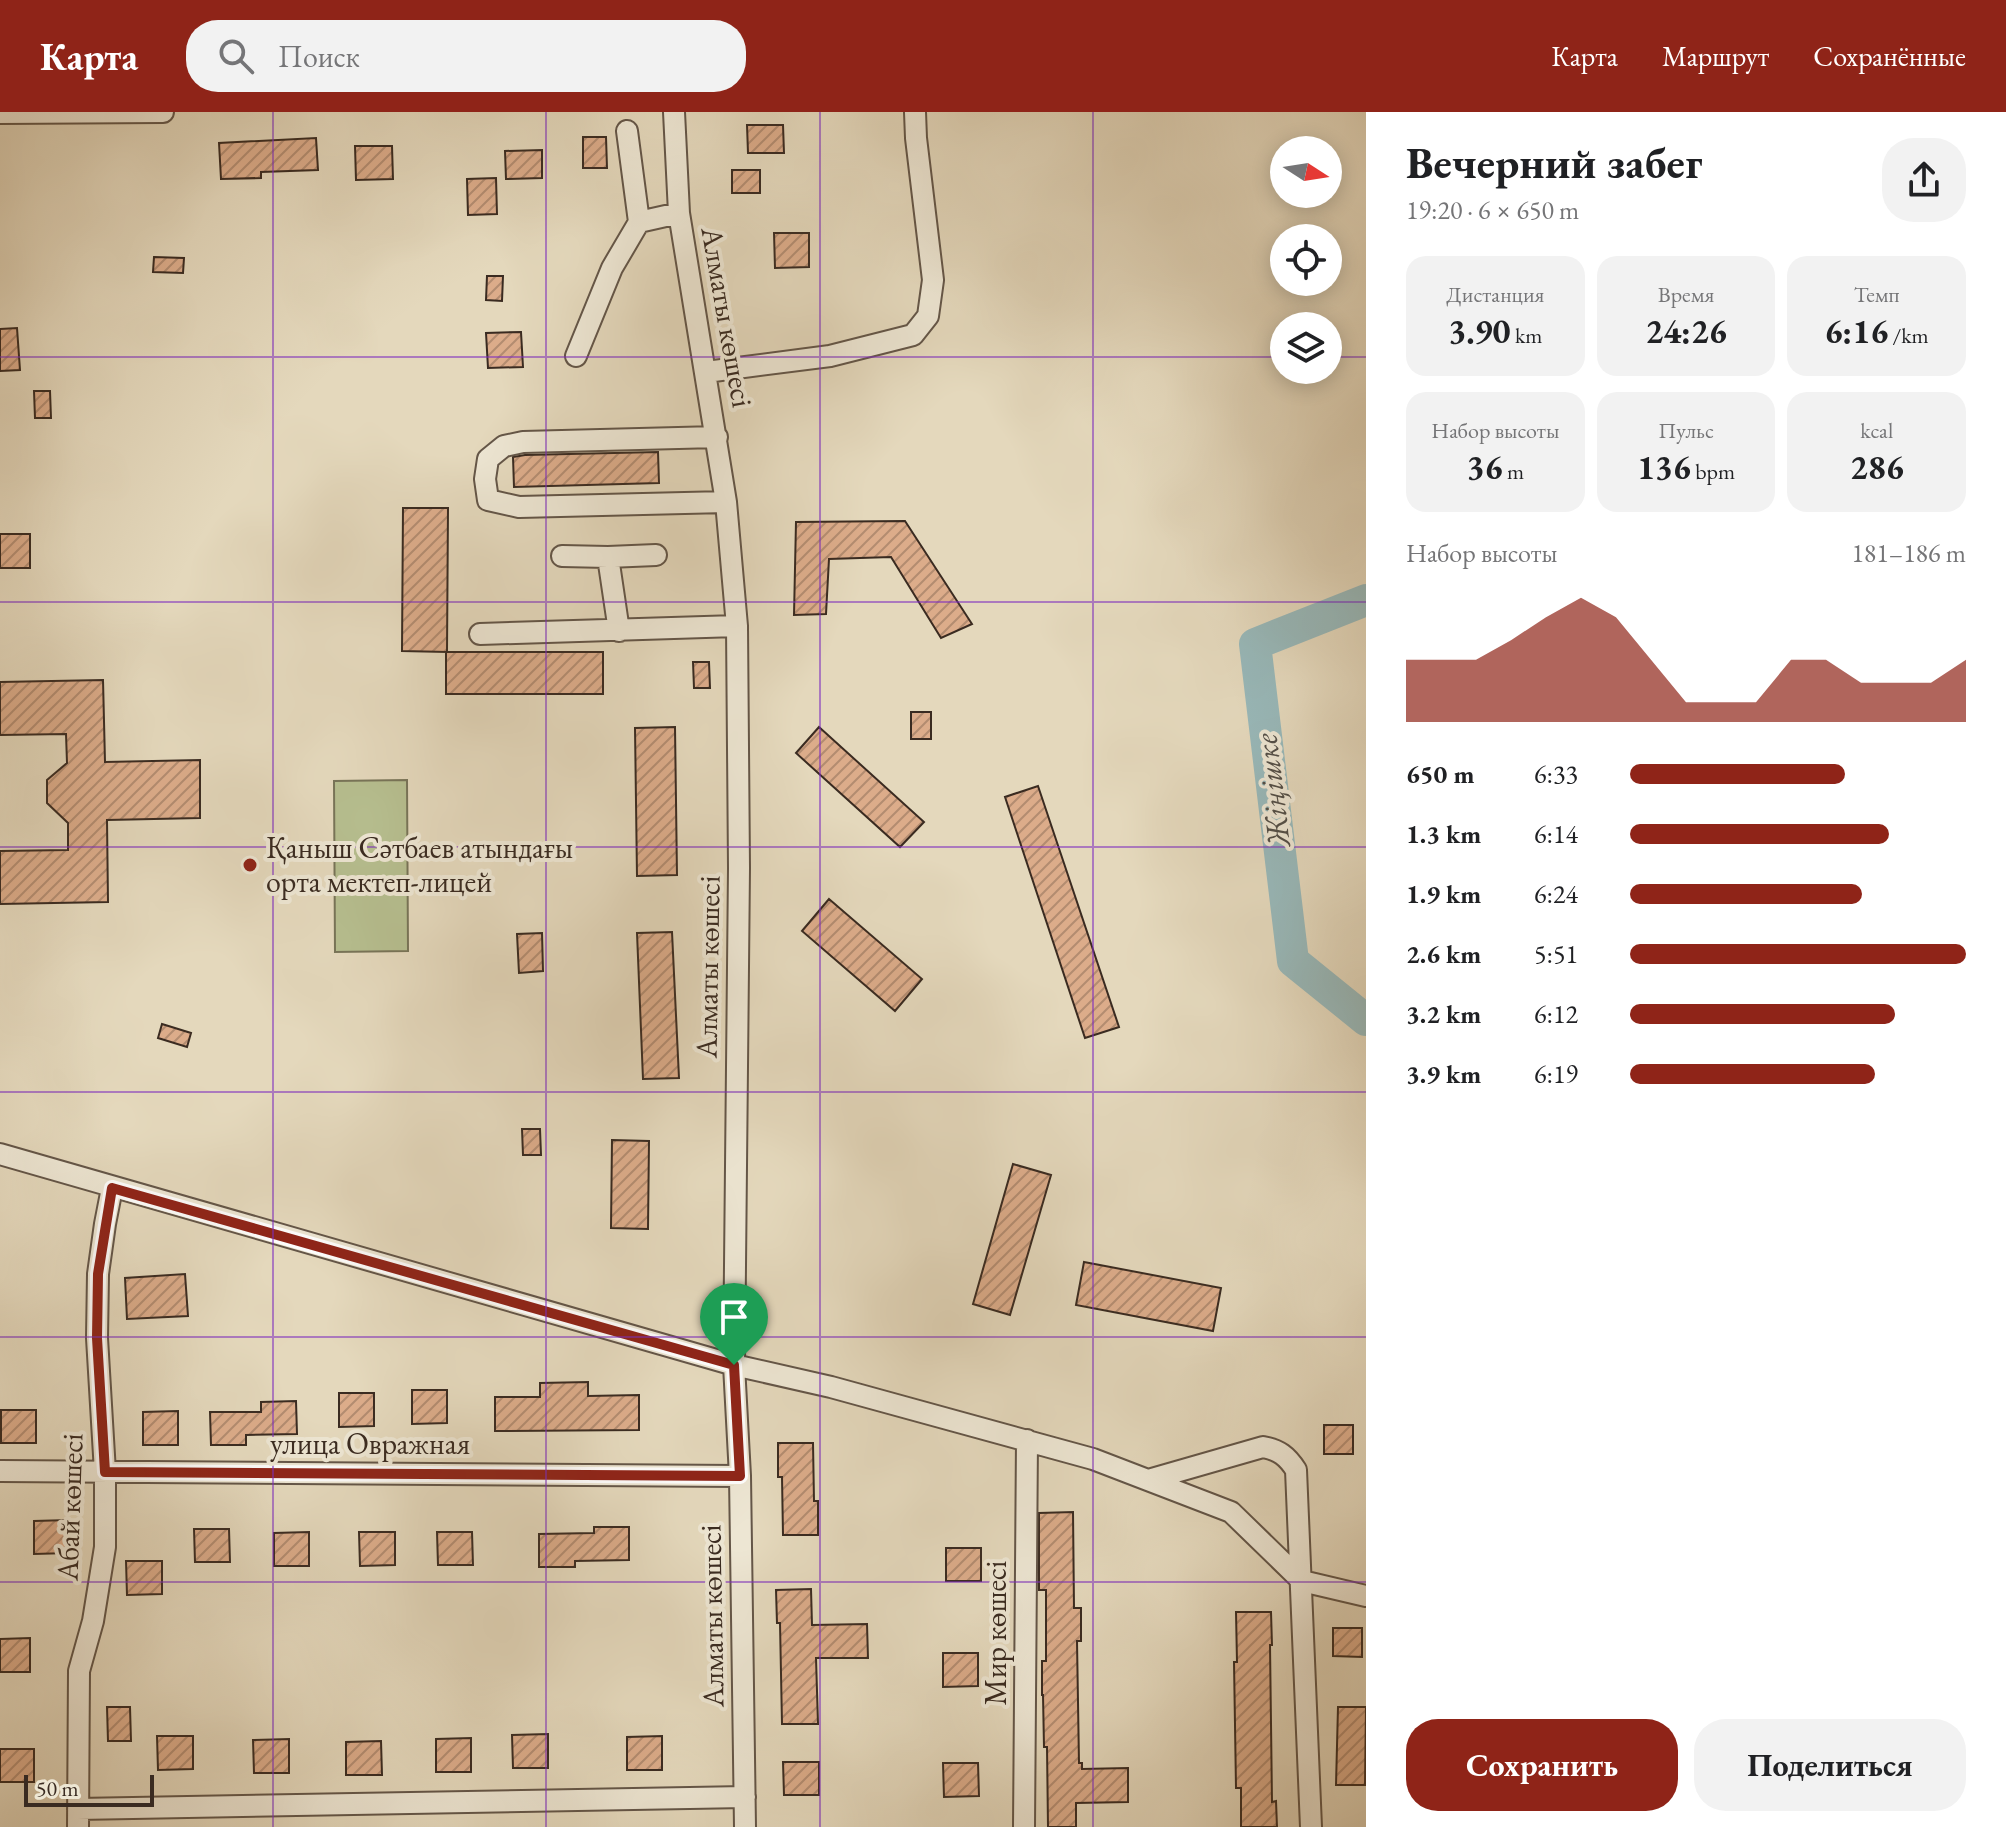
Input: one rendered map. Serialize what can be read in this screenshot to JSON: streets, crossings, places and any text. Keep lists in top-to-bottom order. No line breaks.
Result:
{"streets":{"street":["Алматы көшесі","улица Овражная","Абай көшесі","Мир көшесі"]},"crossings":[["Алматы көшесі","улица Овражная"],["улица Овражная","Абай көшесі"]],"water":["Жіңішке"],"places":["Қаныш Сәтбаев атындағы орта мектеп-лицей"],"scale_bar":"50 m","north":"right","page":{"header":"Карта","search":"Поиск","nav":["Карта","Маршрут","Сохранённые"],"heading":["Вечерний забег","19:20 · 6 × 650 m"],"stats":[["Дистанция","3.90 km"],["Время","24:26"],["Темп","6:16 /km"],["Набор высоты","36 m"],["Пульс","136 bpm"],["kcal","286"]],"chart":["Набор высоты","181–186 m"],"list":[{"name":"650 m","note":"6:33"},{"name":"1.3 km","note":"6:14"},{"name":"1.9 km","note":"6:24"},{"name":"2.6 km","note":"5:51"},{"name":"3.2 km","note":"6:12"},{"name":"3.9 km","note":"6:19"}],"buttons":["Сохранить","Поделиться"],"scale":"50 m"}}
